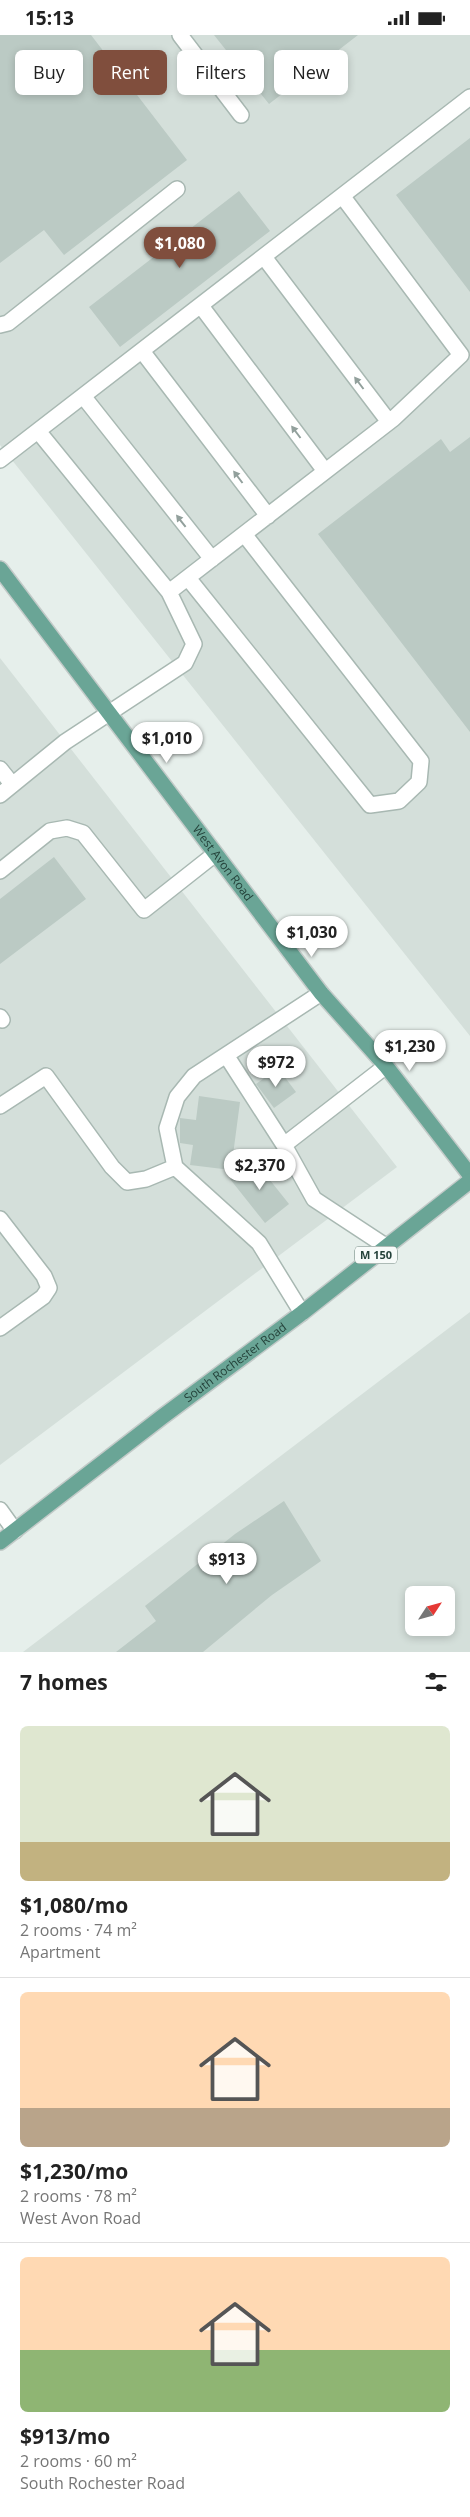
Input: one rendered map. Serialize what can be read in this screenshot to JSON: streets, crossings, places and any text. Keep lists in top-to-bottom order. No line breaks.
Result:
{"streets":{"main road":["West Avon Road","M 150","South Rochester Road"]},"north":"top right","page":{"status":"15:13","chip":["Buy","Rent","Filters","New"],"price":["$1,080","$1,010","$1,030","$1,230","$972","$2,370","$913"],"heading":"7 homes","list":[{"name":"$1,080/mo","note":"2 rooms · 74 m² · Apartment"},{"name":"$1,230/mo","note":"2 rooms · 78 m² · West Avon Road"},{"name":"$913/mo","note":"2 rooms · 60 m² · South Rochester Road"}]}}
